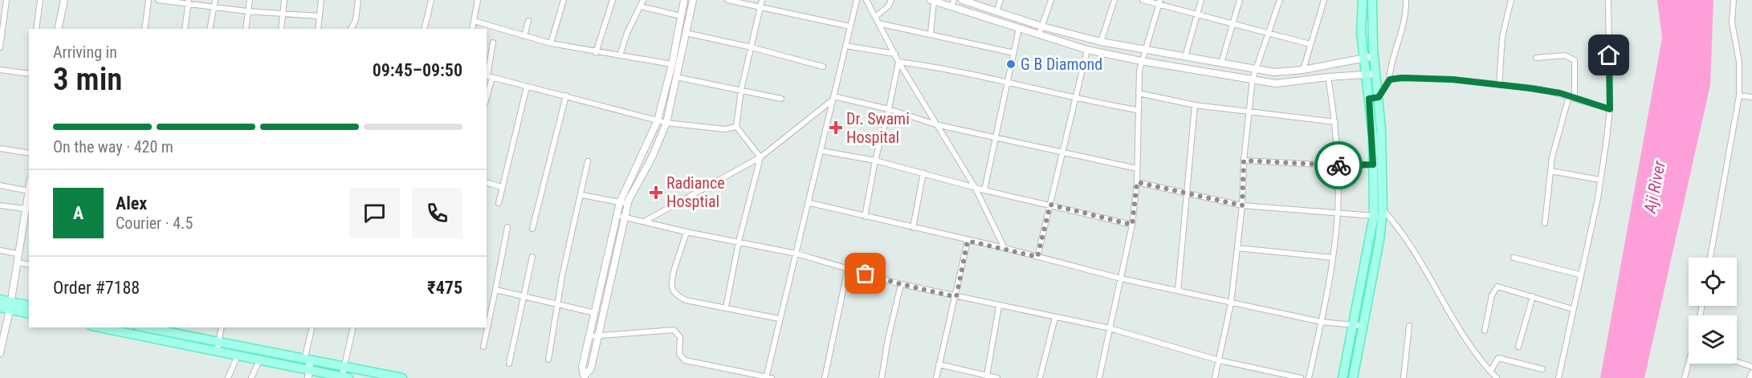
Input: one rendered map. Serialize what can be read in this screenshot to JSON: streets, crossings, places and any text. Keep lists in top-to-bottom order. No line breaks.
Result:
{"water":["Aji River"],"places":{"other":["G B Diamond"],"health":["Dr. Swami Hospital","Radiance Hosptial"]},"page":{"heading":["3 min","Arriving in","09:45–09:50"],"panel":["Alex","Courier · 4.5","Order #7188","₹475"],"bar":"On the way · 420 m","round":"A"}}
